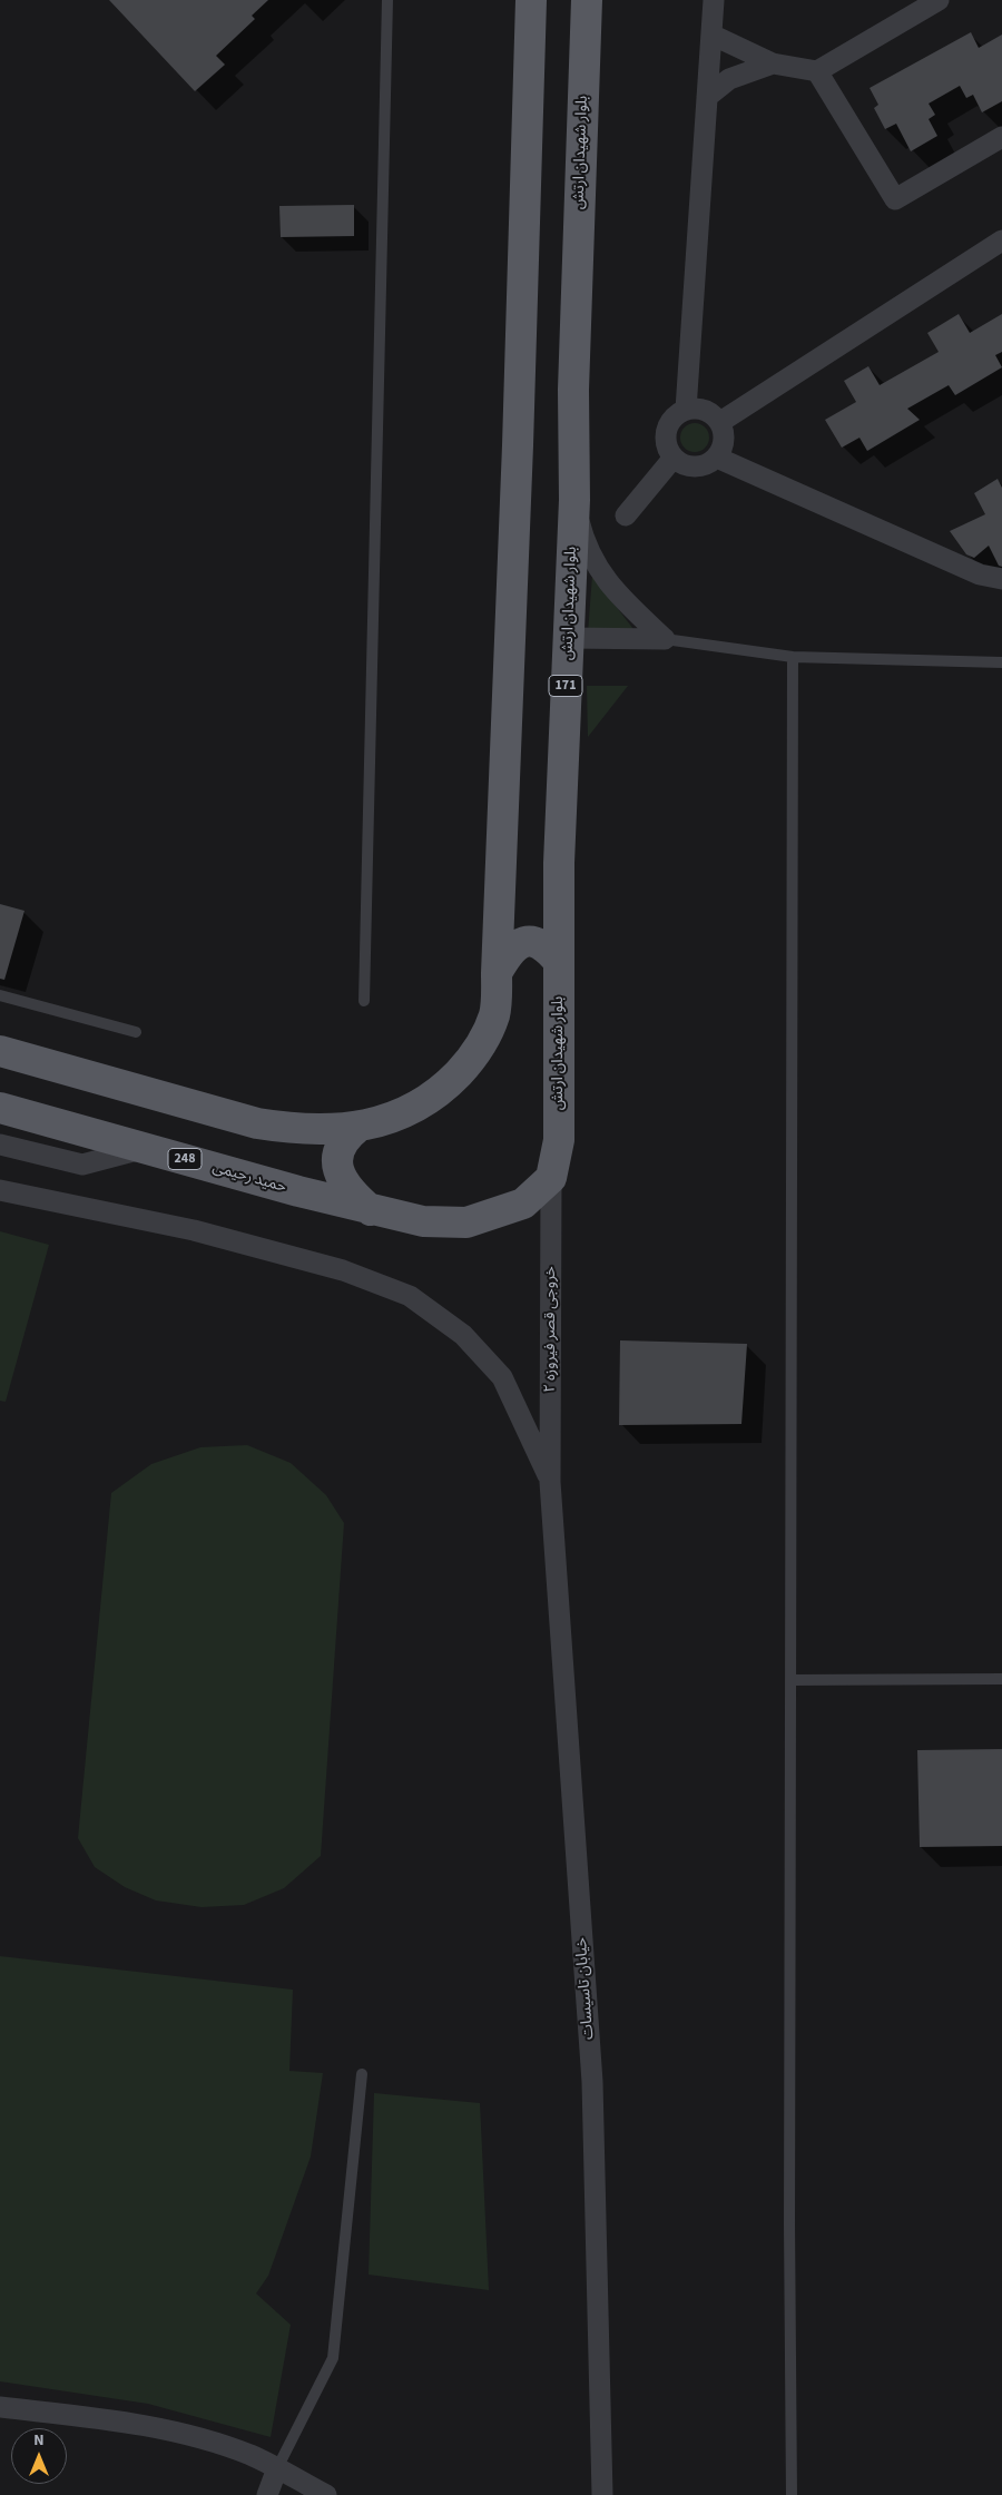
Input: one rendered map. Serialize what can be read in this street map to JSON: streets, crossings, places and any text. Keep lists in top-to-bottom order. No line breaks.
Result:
{"streets":{"main road":["بلوار شهیدان ارتش","171","248","حمید رحیمی"],"street":["خروجی قصر فیروزه ۲","خیابان تاسیسات"]},"crossings":[["بلوار شهیدان ارتش","خروجی قصر فیروزه ۲"],["خروجی قصر فیروزه ۲","خیابان تاسیسات"]],"north":"top"}
